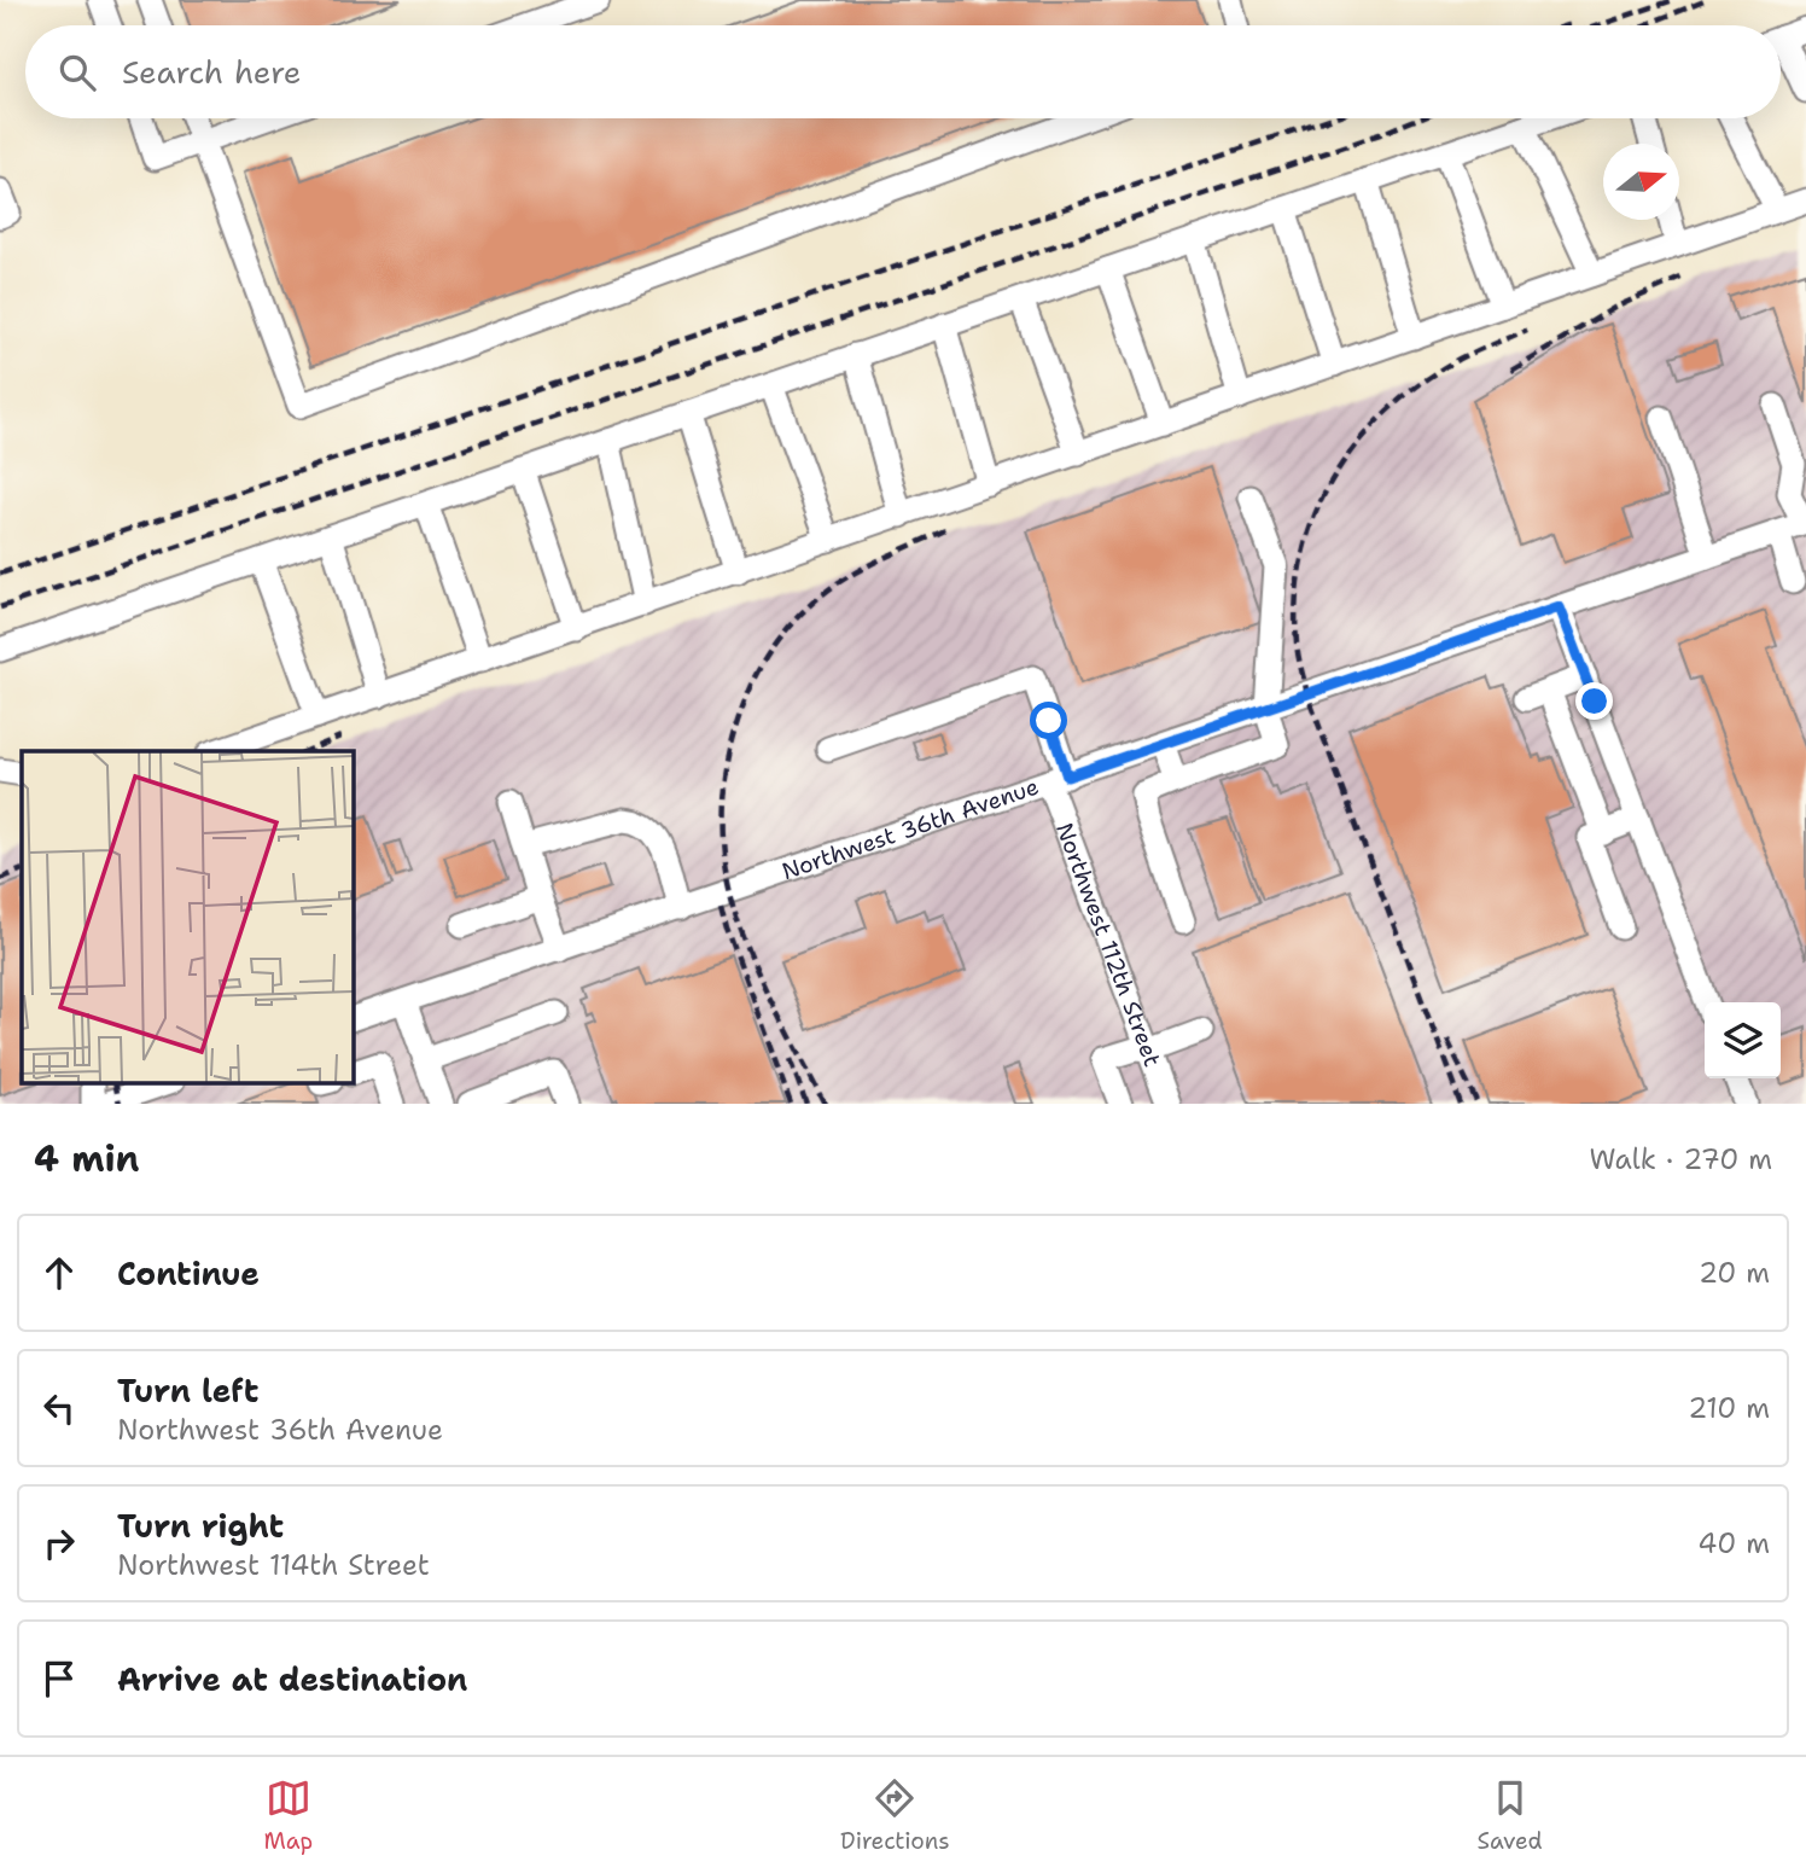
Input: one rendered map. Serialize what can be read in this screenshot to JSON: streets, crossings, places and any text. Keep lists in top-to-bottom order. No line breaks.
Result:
{"streets":{"street":["Northwest 36th Avenue","Northwest 112th Street"]},"crossings":[["Northwest 36th Avenue","Northwest 112th Street"]],"north":"right","page":{"search":"Search here","heading":["4 min","Walk · 270 m"],"list":[["Continue","20 m"],["Turn left","Northwest 36th Avenue","210 m"],["Turn right","Northwest 114th Street","40 m"],"Arrive at destination"],"nav":["Map","Directions","Saved"]}}
